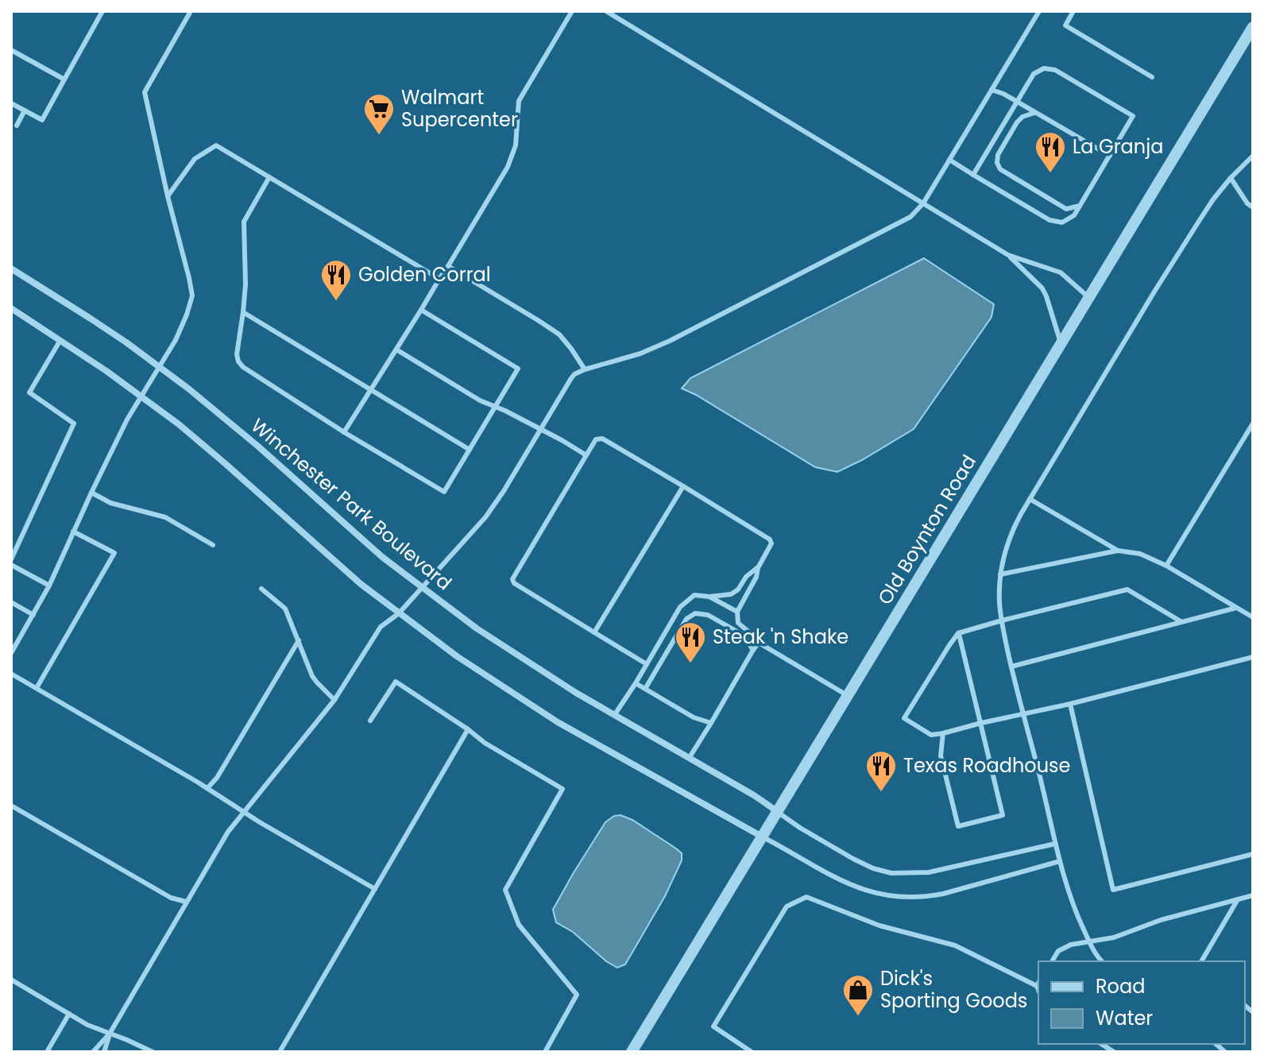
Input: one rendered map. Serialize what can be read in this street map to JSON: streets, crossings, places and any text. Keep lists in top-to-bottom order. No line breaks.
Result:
{"streets":{"street":["Winchester Park Boulevard","Old Boynton Road"]},"crossings":[["Winchester Park Boulevard","Old Boynton Road"]],"places":{"supermarket":["Walmart Supercenter"],"restaurant":["La Granja","Golden Corral","Steak 'n Shake","Texas Roadhouse"],"shop":["Dick's Sporting Goods"]},"legend":["Road","Water"]}
